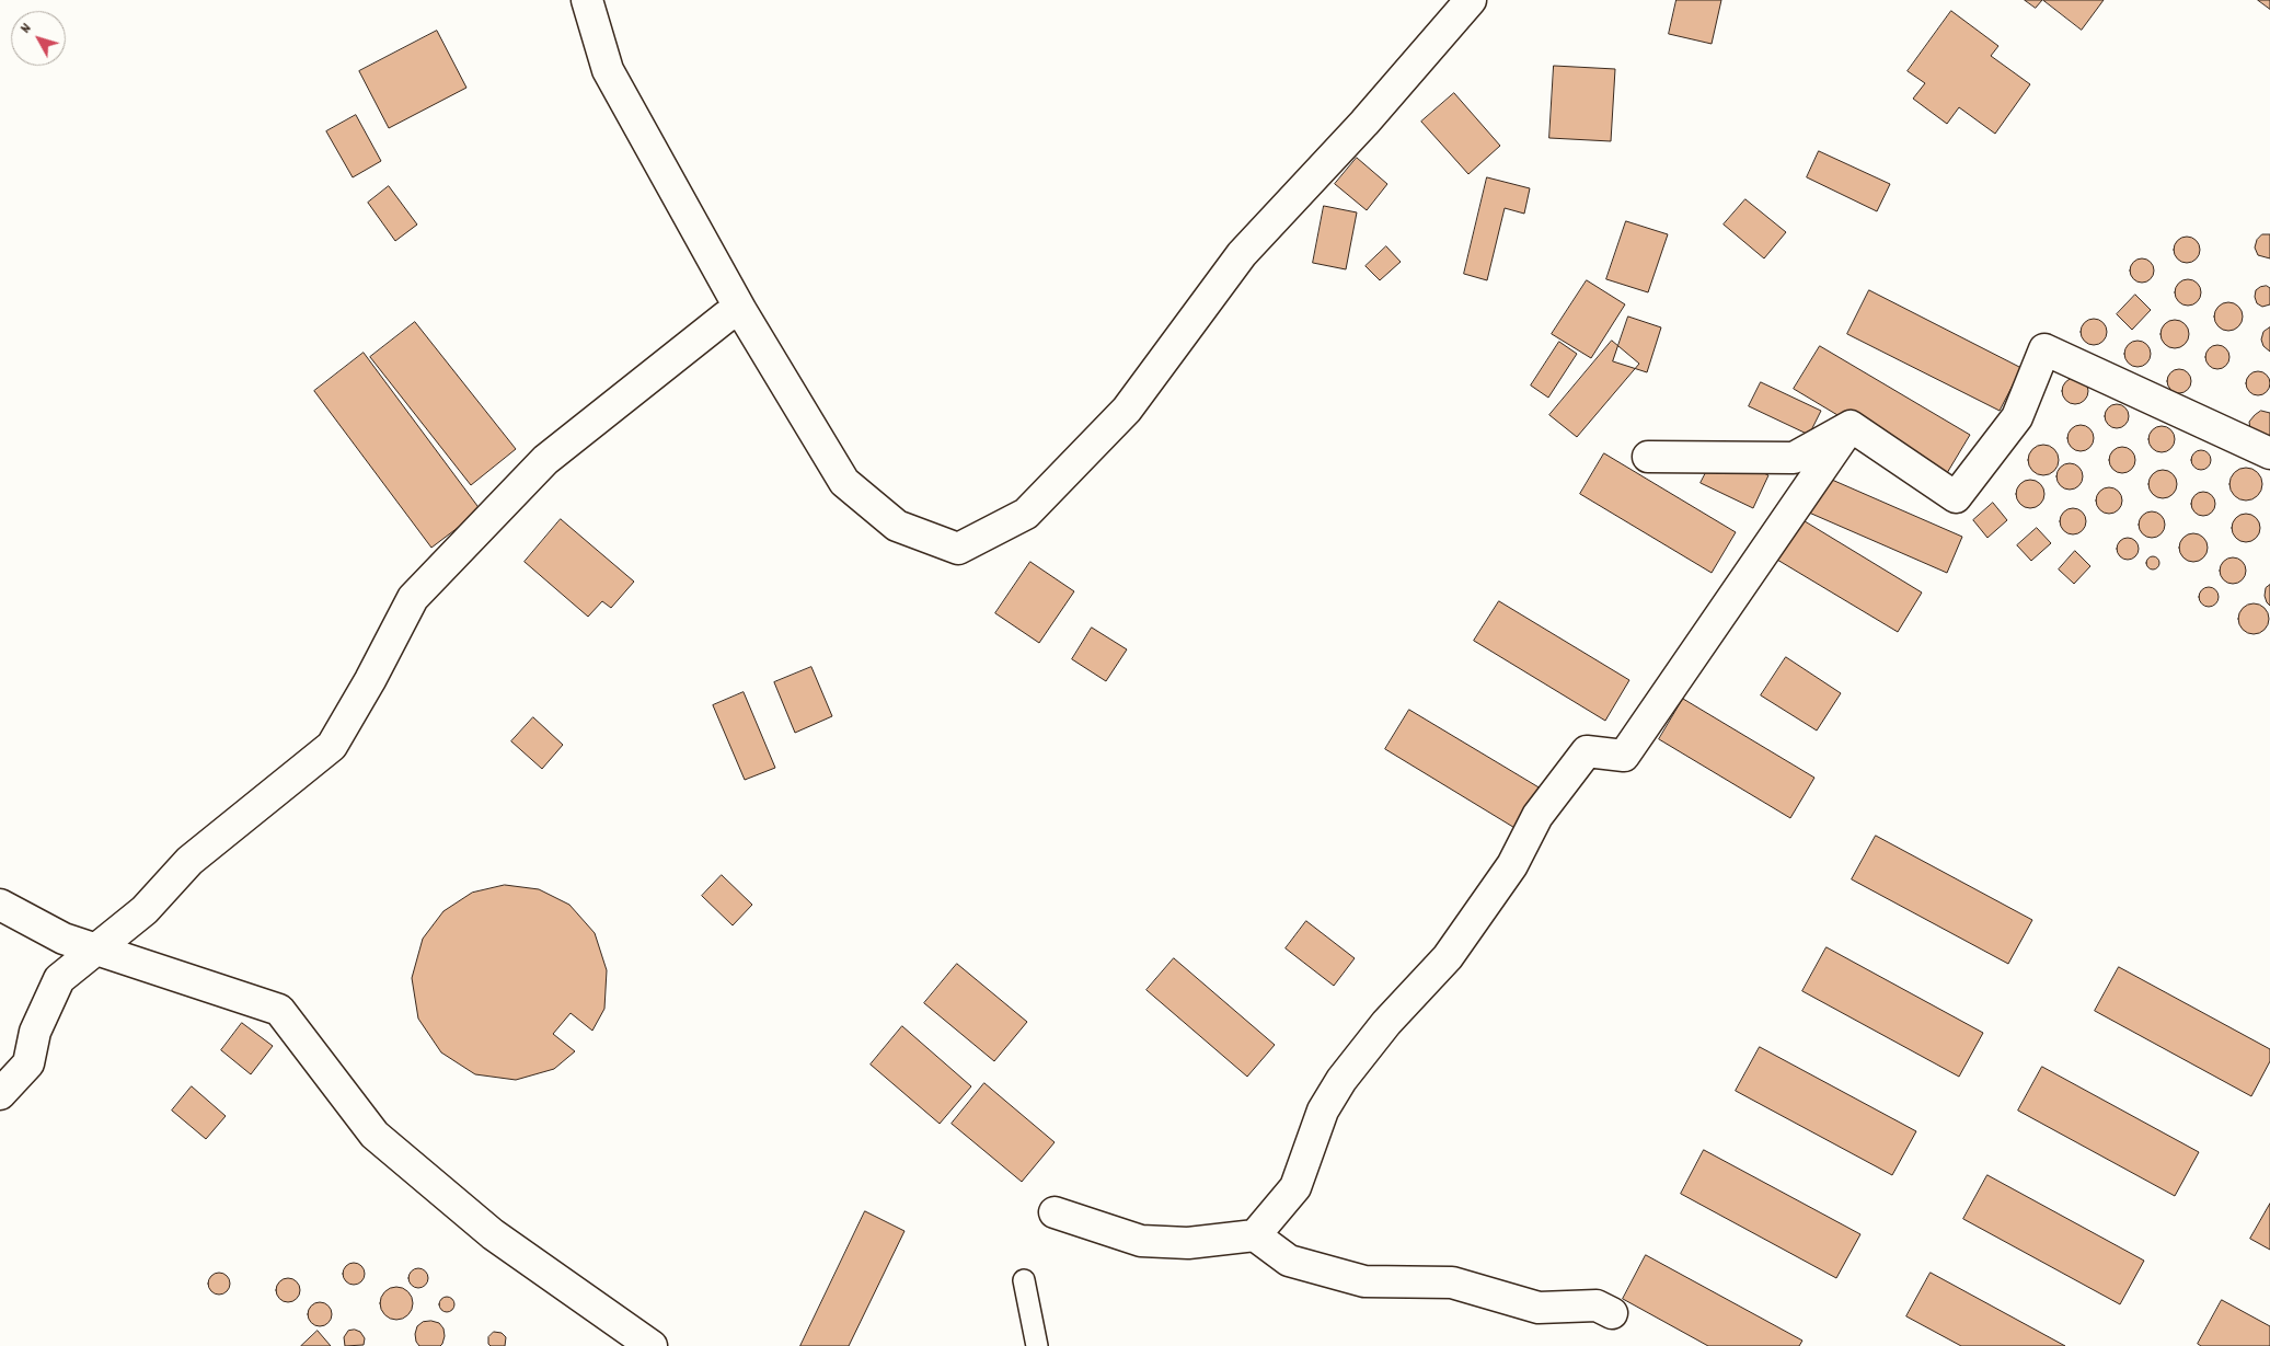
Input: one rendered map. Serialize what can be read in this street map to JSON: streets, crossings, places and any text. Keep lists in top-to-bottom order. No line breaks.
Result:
{"north":"top left"}
